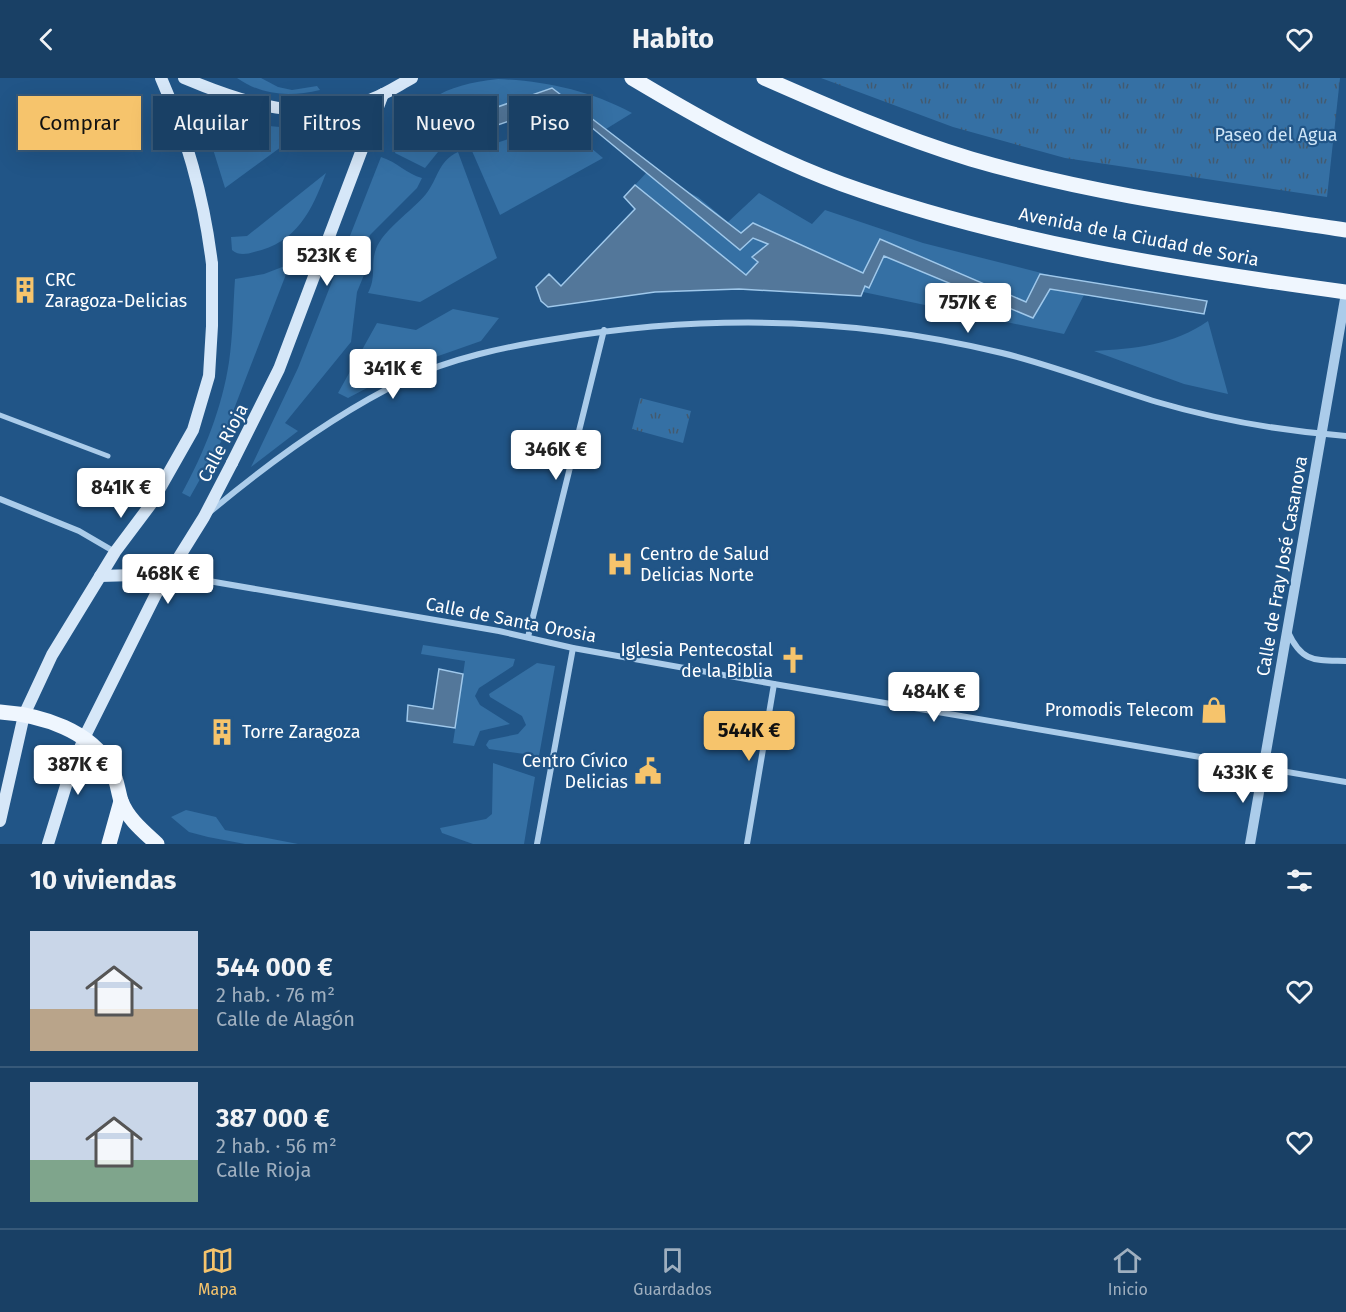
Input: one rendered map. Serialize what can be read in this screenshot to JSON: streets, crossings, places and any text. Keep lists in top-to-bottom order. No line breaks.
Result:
{"streets":{"main road":["Avenida de la Ciudad de Soria","Calle Rioja"],"street":["Calle de Fray José Casanova","Calle de Santa Orosia"]},"crossings":[["Avenida de la Ciudad de Soria","Calle de Fray José Casanova"],["Calle Rioja","Calle de Santa Orosia"],["Calle de Fray José Casanova","Calle de Santa Orosia"]],"parks":["Paseo del Agua"],"places":{"building":["CRC Zaragoza-Delicias","Torre Zaragoza"],"hospital":["Centro de Salud Delicias Norte"],"church":["Iglesia Pentecostal de la Biblia"],"shop":["Promodis Telecom"],"public building":["Centro Cívico Delicias"]},"page":{"header":"Habito","chip":["Comprar","Alquilar","Filtros","Nuevo","Piso"],"price":["523K €","757K €","341K €","346K €","841K €","468K €","484K €","544K €","387K €","433K €"],"heading":"10 viviendas","list":[{"name":"544 000 €","note":"2 hab. · 76 m² · Calle de Alagón"},{"name":"387 000 €","note":"2 hab. · 56 m² · Calle Rioja"}],"tabs":["Mapa","Guardados","Inicio"]}}
